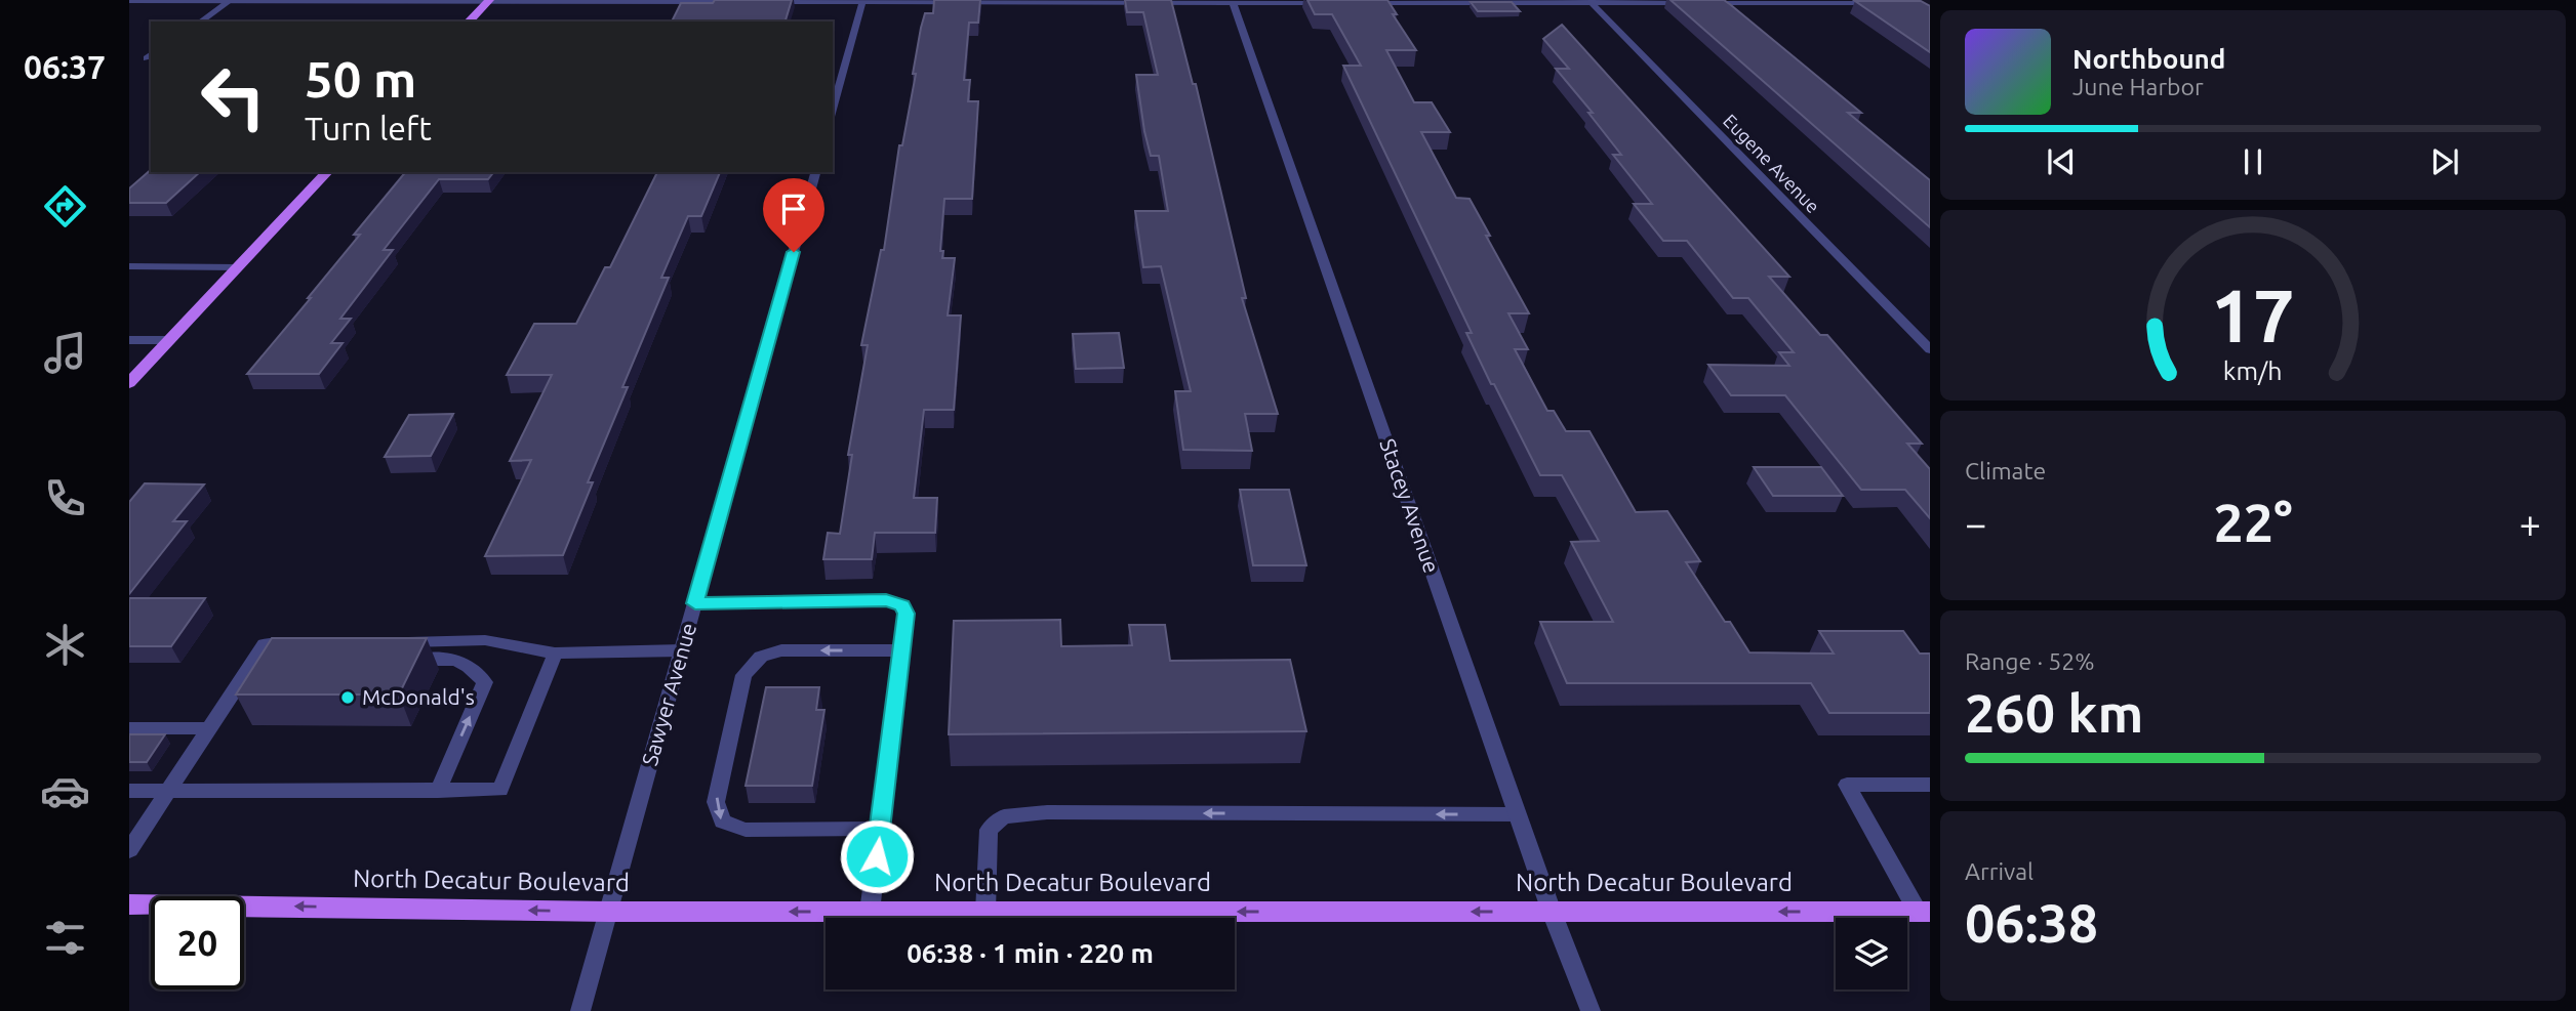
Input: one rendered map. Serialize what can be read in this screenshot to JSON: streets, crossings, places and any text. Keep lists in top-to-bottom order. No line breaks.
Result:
{"streets":{"main road":["North Decatur Boulevard"],"street":["Eugene Avenue","Stacey Avenue","Sawyer Avenue"]},"crossings":[["Stacey Avenue","North Decatur Boulevard"],["Sawyer Avenue","North Decatur Boulevard"]],"one_way":["North Decatur Boulevard"],"places":["McDonald's"],"page":{"tabs":"06:37","turn":["50 m","Turn left"],"song":["Northbound","June Harbor"],"tile":["Climate",["Range · 52%","260 km"],["Arrival","06:38"]],"heat":["−","22°","+"],"limit":"20","trip":"06:38 · 1 min · 220 m","gauge":["17","km/h"]}}
